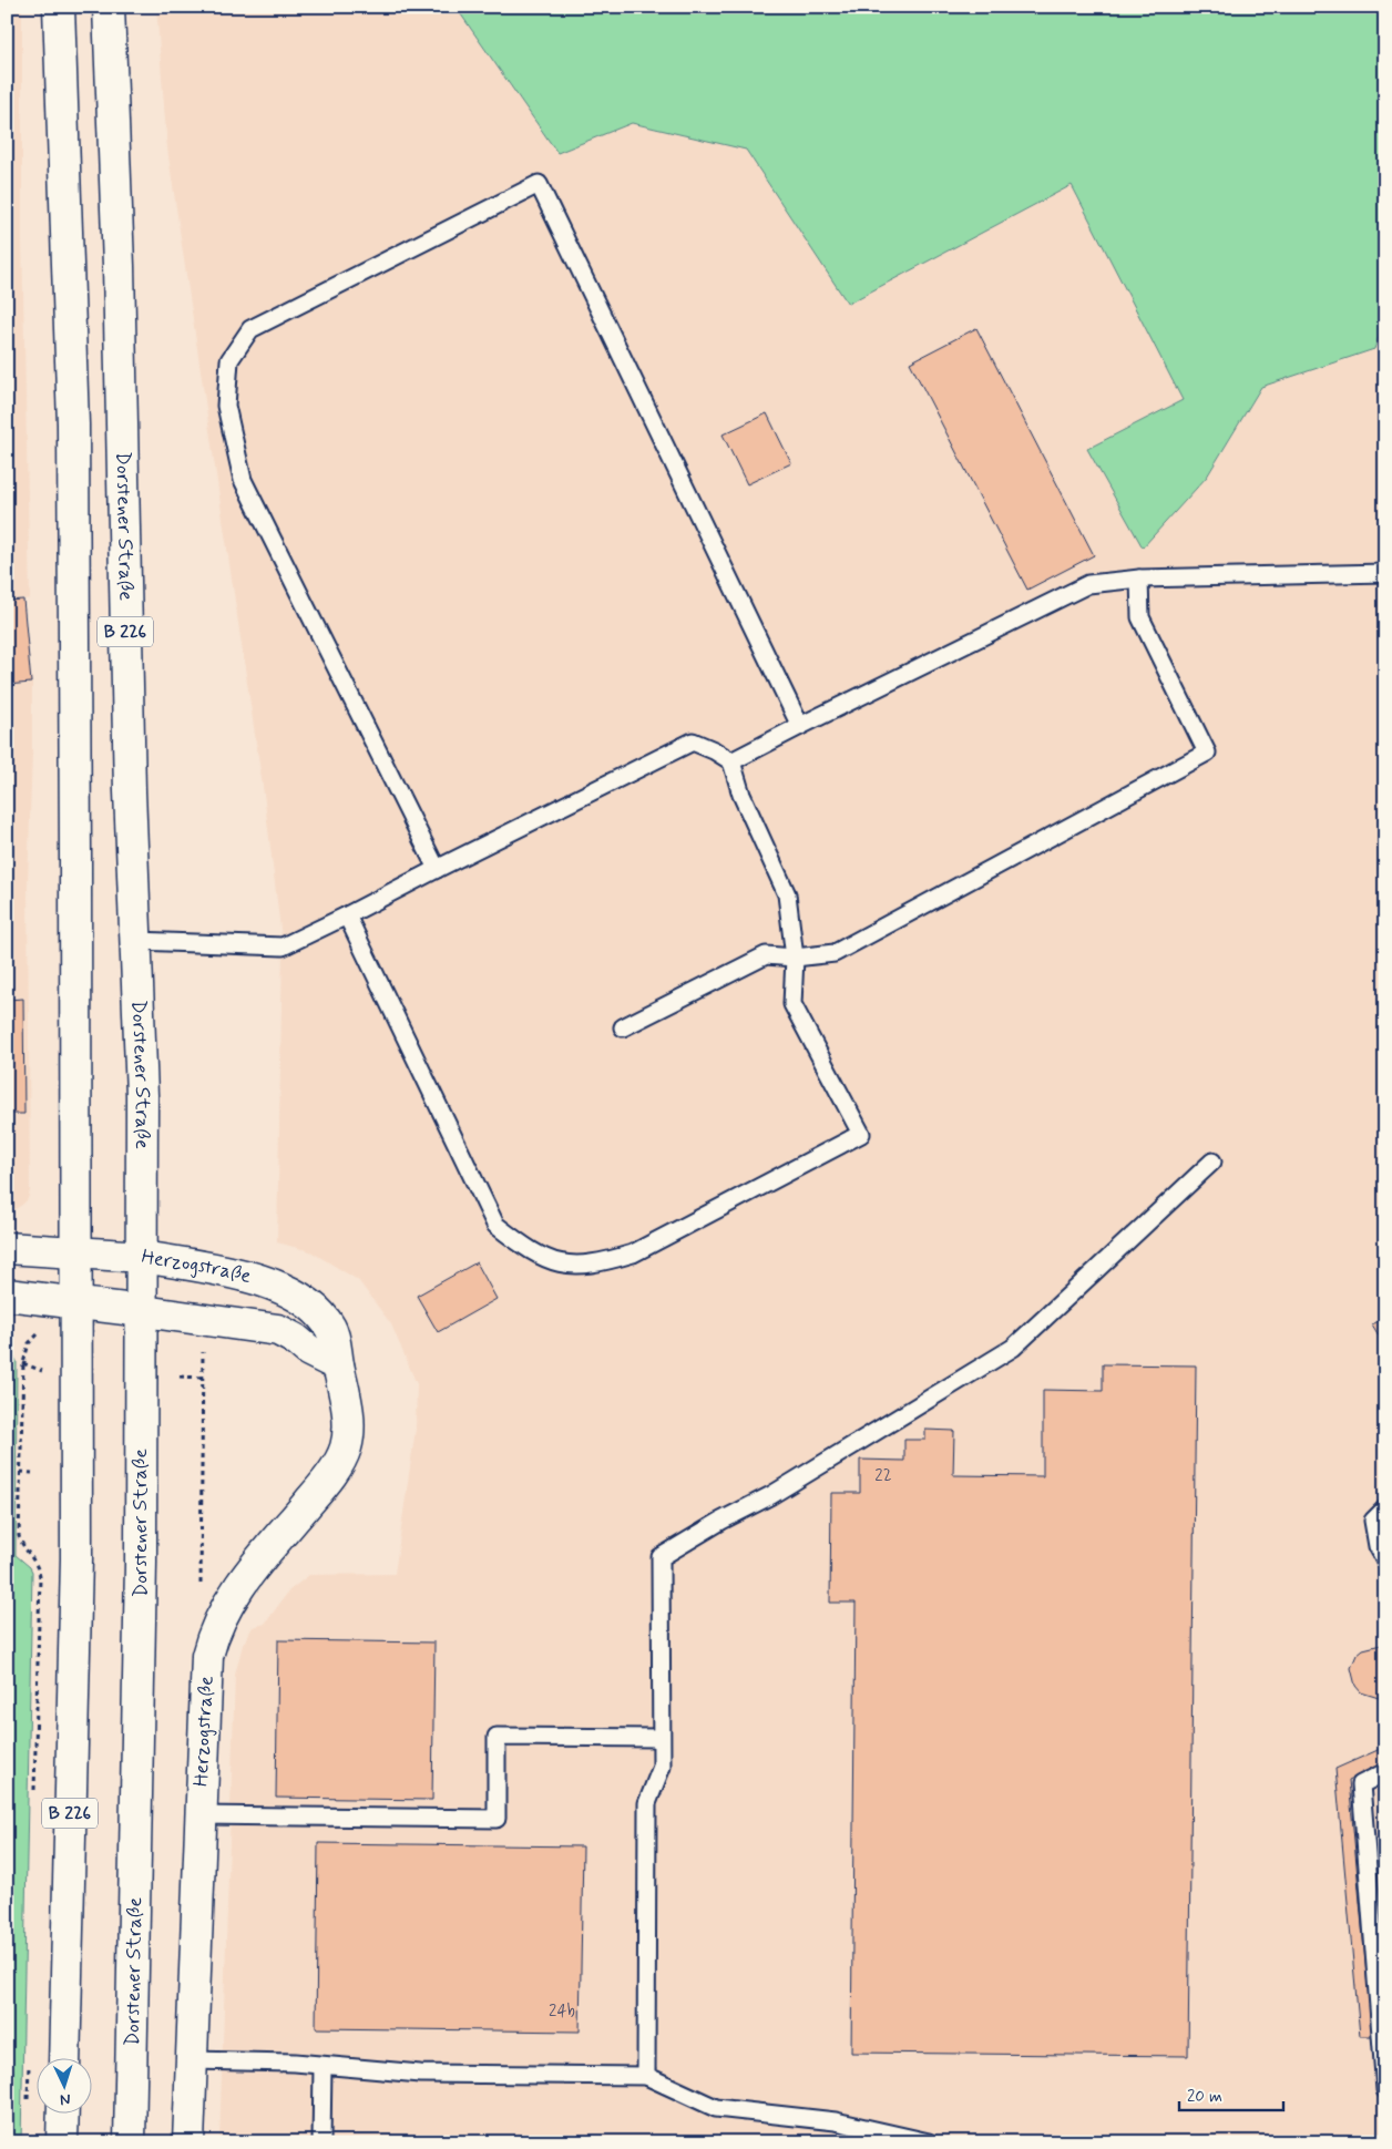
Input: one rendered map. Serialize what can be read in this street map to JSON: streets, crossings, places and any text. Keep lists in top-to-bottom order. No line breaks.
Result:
{"streets":{"main road":["Dorstener Straße","B 226","Herzogstraße"]},"crossings":[["Dorstener Straße","Herzogstraße"],["B 226","Herzogstraße"]],"house_numbers":["22","24b"],"scale_bar":"20 m","north":"bottom"}
